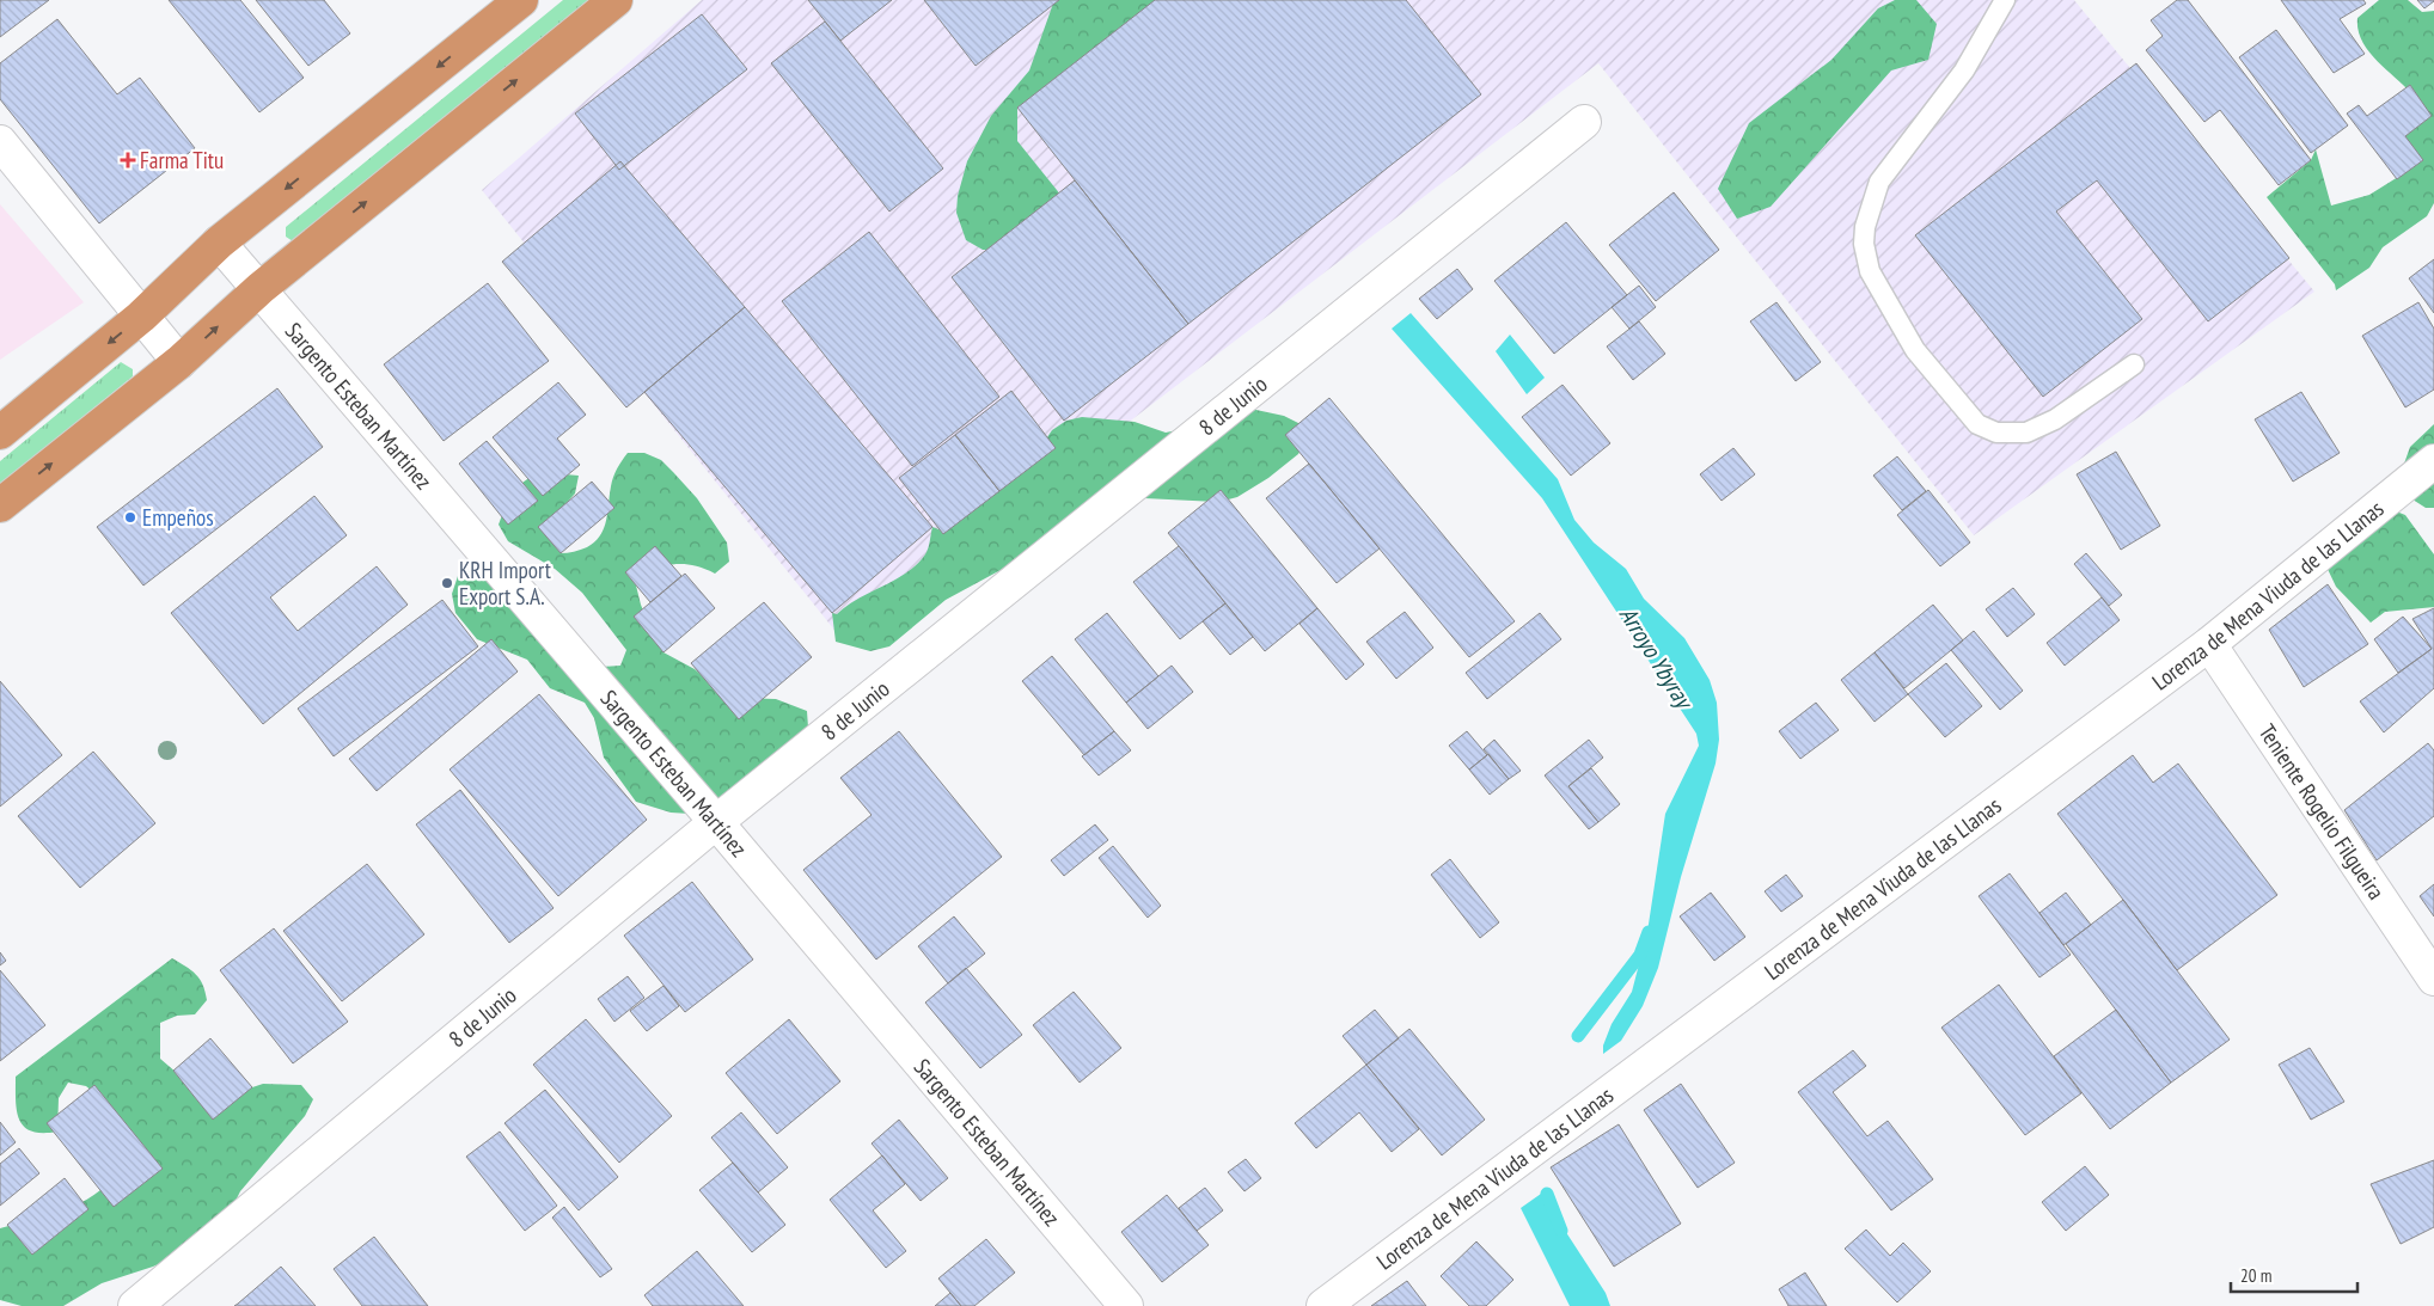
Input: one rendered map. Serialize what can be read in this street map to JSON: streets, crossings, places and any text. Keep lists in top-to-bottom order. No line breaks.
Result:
{"streets":{"street":["Sargento Esteban Martínez","8 de Junio","Lorenza de Mena Viuda de las Llanas","Teniente Rogelio Filgueira"]},"crossings":[["Sargento Esteban Martínez","8 de Junio"],["Lorenza de Mena Viuda de las Llanas","Teniente Rogelio Filgueira"]],"water":["Arroyo Ybyray"],"places":{"health":["Farma Titu"],"other":["Empeños","KRH Import Export S.A."]},"scale_bar":"20 m"}
